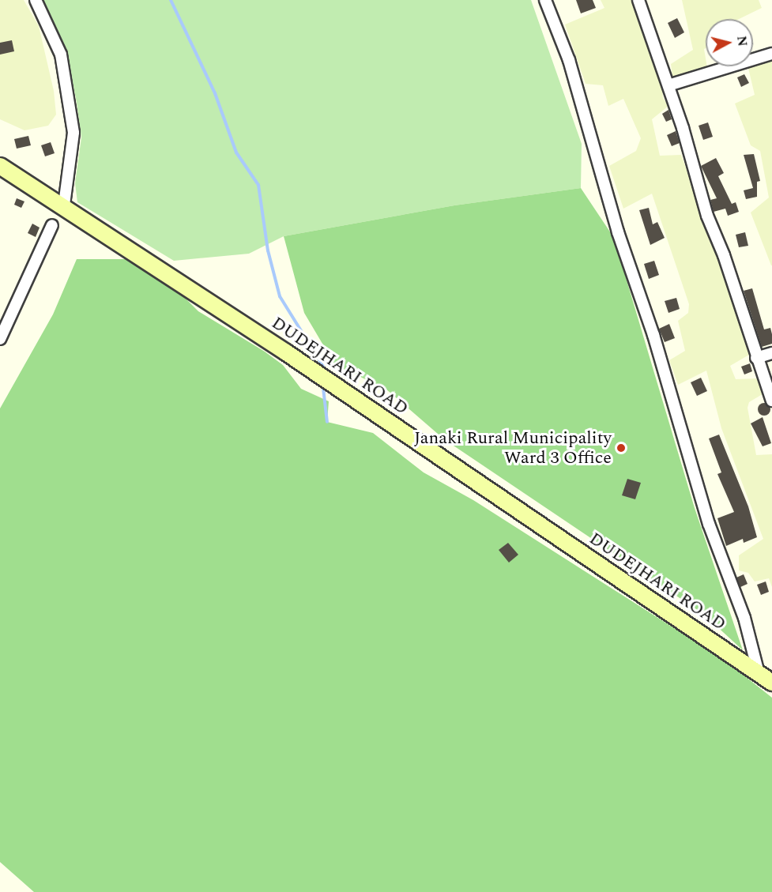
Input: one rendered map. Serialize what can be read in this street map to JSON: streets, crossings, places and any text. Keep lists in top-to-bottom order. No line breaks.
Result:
{"streets":{"street":["DUDEJHARI ROAD"]},"places":["Janaki Rural Municipality Ward 3 Office"],"north":"right"}
